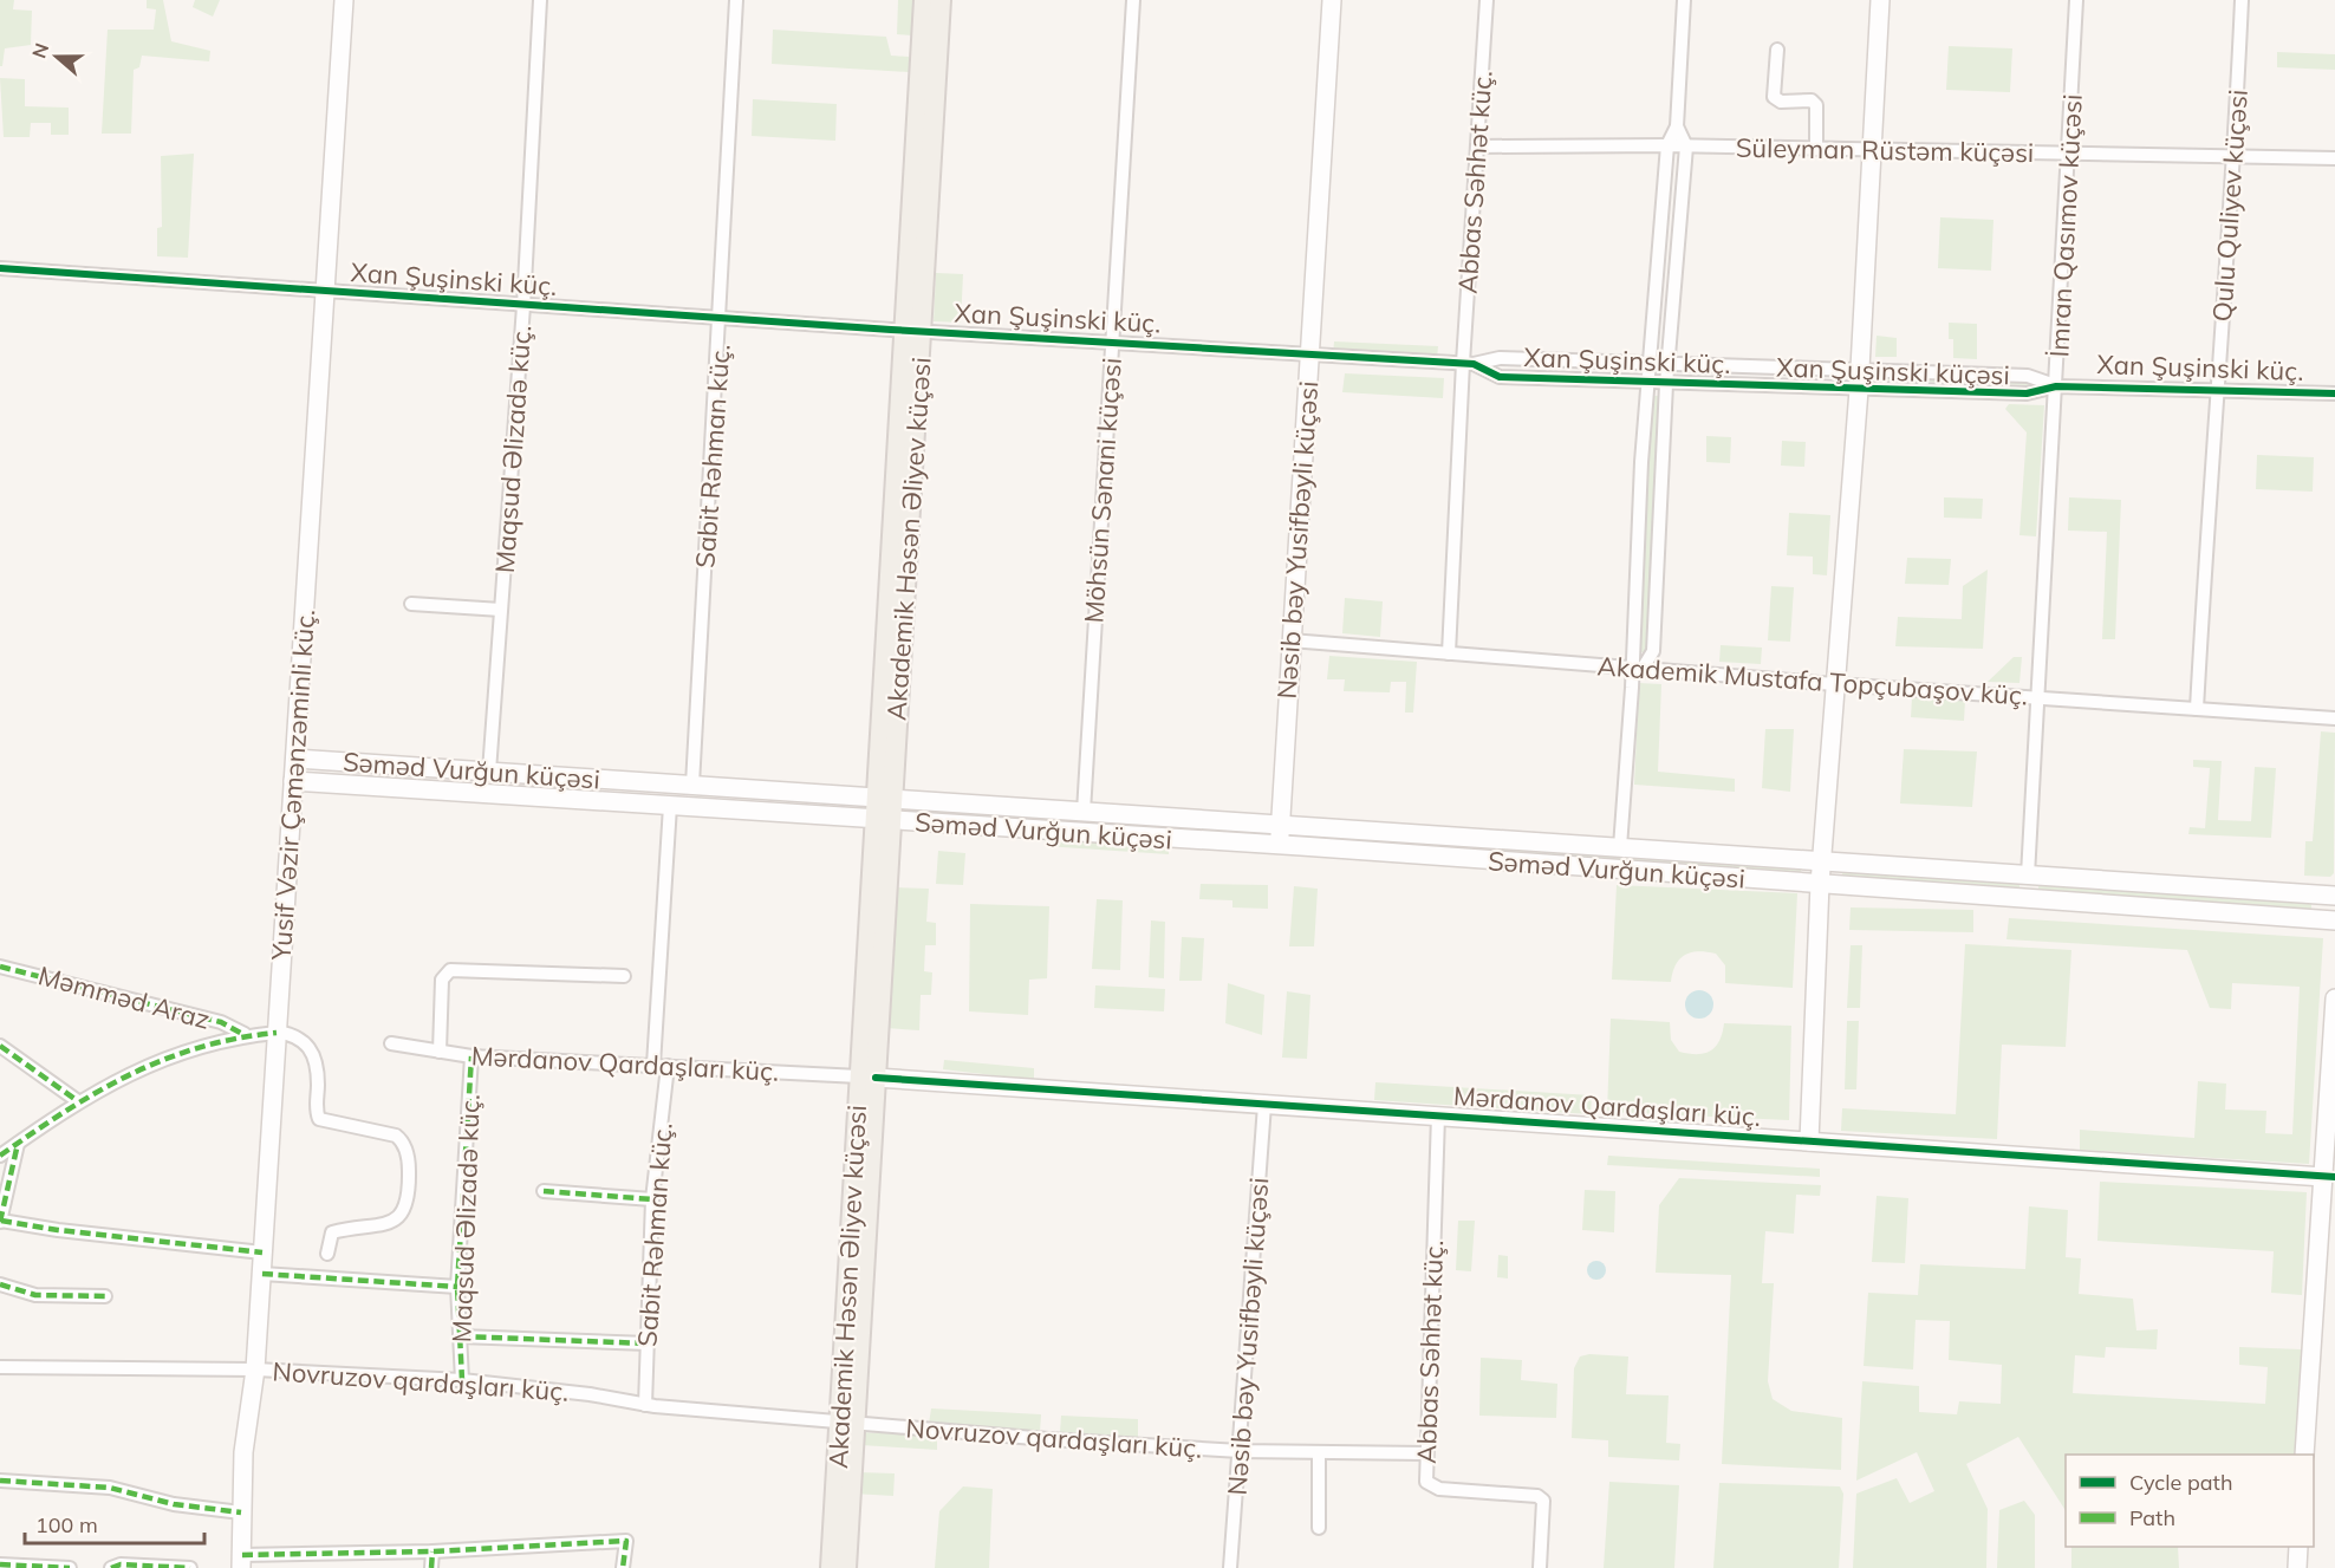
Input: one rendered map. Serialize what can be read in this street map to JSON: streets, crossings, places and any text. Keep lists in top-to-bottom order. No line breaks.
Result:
{"streets":{"main road":["Akademik Həsən Əliyev küçəsi","Nəsib bəy Yusifbəyli küçəsi","Səməd Vurğun küçəsi","Yusif Vəzir Çəmənzəminli küç.","Mərdanov Qardaşları küç."],"street":["Süleyman Rüstəm küçəsi","Abbas Səhhət küç.","Qulu Quliyev küçəsi","İmran Qasımov küçəsi","Xan Şuşinski küç.","Xan Şuşinski küçəsi","Maqsud Əlizadə küç.","Sabit Rəhman küç.","Möhsün Sənani küçəsi","Akademik Mustafa Topçubaşov küç.","Məmməd Araz","Novruzov qardaşları küç."]},"crossings":[["Süleyman Rüstəm küçəsi","Abbas Səhhət küç."],["Süleyman Rüstəm küçəsi","Qulu Quliyev küçəsi"],["Süleyman Rüstəm küçəsi","İmran Qasımov küçəsi"],["Abbas Səhhət küç.","Xan Şuşinski küç."],["Abbas Səhhət küç.","Xan Şuşinski küçəsi"],["Abbas Səhhət küç.","Akademik Mustafa Topçubaşov küç."],["Abbas Səhhət küç.","Mərdanov Qardaşları küç."],["Abbas Səhhət küç.","Novruzov qardaşları küç."],["Qulu Quliyev küçəsi","Xan Şuşinski küç."],["Qulu Quliyev küçəsi","Akademik Mustafa Topçubaşov küç."],["İmran Qasımov küçəsi","Xan Şuşinski küç."],["İmran Qasımov küçəsi","Xan Şuşinski küçəsi"],["İmran Qasımov küçəsi","Akademik Mustafa Topçubaşov küç."],["İmran Qasımov küçəsi","Səməd Vurğun küçəsi"],["Xan Şuşinski küç.","Xan Şuşinski küçəsi"],["Xan Şuşinski küç.","Maqsud Əlizadə küç."],["Xan Şuşinski küç.","Sabit Rəhman küç."],["Xan Şuşinski küç.","Möhsün Sənani küçəsi"],["Xan Şuşinski küç.","Akademik Həsən Əliyev küçəsi"],["Xan Şuşinski küç.","Nəsib bəy Yusifbəyli küçəsi"],["Xan Şuşinski küç.","Yusif Vəzir Çəmənzəminli küç."],["Maqsud Əlizadə küç.","Səməd Vurğun küçəsi"],["Maqsud Əlizadə küç.","Mərdanov Qardaşları küç."],["Maqsud Əlizadə küç.","Novruzov qardaşları küç."],["Sabit Rəhman küç.","Səməd Vurğun küçəsi"],["Sabit Rəhman küç.","Mərdanov Qardaşları küç."],["Sabit Rəhman küç.","Novruzov qardaşları küç."],["Möhsün Sənani küçəsi","Səməd Vurğun küçəsi"],["Akademik Həsən Əliyev küçəsi","Səməd Vurğun küçəsi"],["Akademik Həsən Əliyev küçəsi","Mərdanov Qardaşları küç."],["Akademik Həsən Əliyev küçəsi","Novruzov qardaşları küç."],["Nəsib bəy Yusifbəyli küçəsi","Akademik Mustafa Topçubaşov küç."],["Nəsib bəy Yusifbəyli küçəsi","Səməd Vurğun küçəsi"],["Nəsib bəy Yusifbəyli küçəsi","Mərdanov Qardaşları küç."],["Nəsib bəy Yusifbəyli küçəsi","Novruzov qardaşları küç."],["Səməd Vurğun küçəsi","Yusif Vəzir Çəmənzəminli küç."],["Yusif Vəzir Çəmənzəminli küç.","Novruzov qardaşları küç."]],"legend":["Cycle path","Path"],"scale_bar":"100 m","north":"left"}
